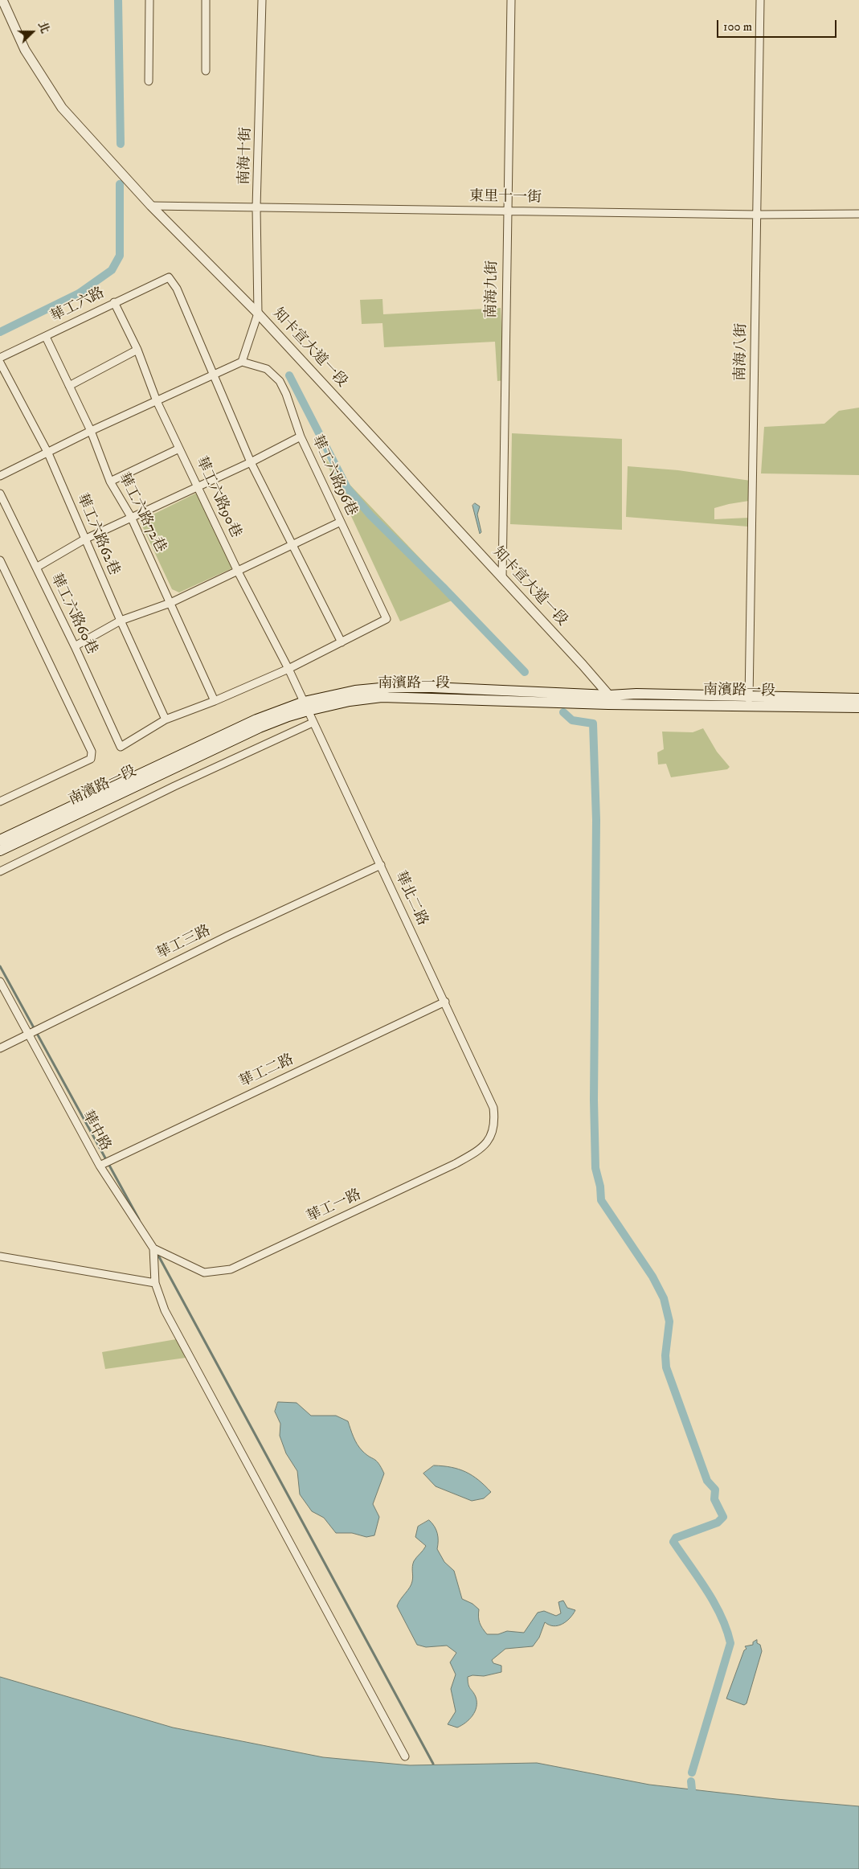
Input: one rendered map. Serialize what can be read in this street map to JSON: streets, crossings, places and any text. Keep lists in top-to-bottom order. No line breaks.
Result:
{"streets":{"main road":["南濱路一段"],"street":["南海十街","東里十一街","南海九街","華工六路","知卡宣大道一段","南海八街","華工六路96巷","華工六路90巷","華工六路72巷","華工六路62巷","華工六路60巷","華北二路","華工三路","華工二路","華中路","華工一路"]},"crossings":[["南海十街","東里十一街"],["南海十街","知卡宣大道一段"],["東里十一街","南海九街"],["東里十一街","知卡宣大道一段"],["東里十一街","南海八街"],["南海九街","知卡宣大道一段"],["華工六路","華工六路90巷"],["華工六路","華工六路72巷"],["知卡宣大道一段","南濱路一段"],["南海八街","南濱路一段"],["華工六路90巷","南濱路一段"],["華工六路90巷","華北二路"],["華工六路62巷","華工六路60巷"],["南濱路一段","華北二路"],["華北二路","華工三路"],["華北二路","華工二路"],["華北二路","華工一路"],["華工三路","華中路"],["華工二路","華中路"],["華中路","華工一路"]],"scale_bar":"100 m","north":"right"}
